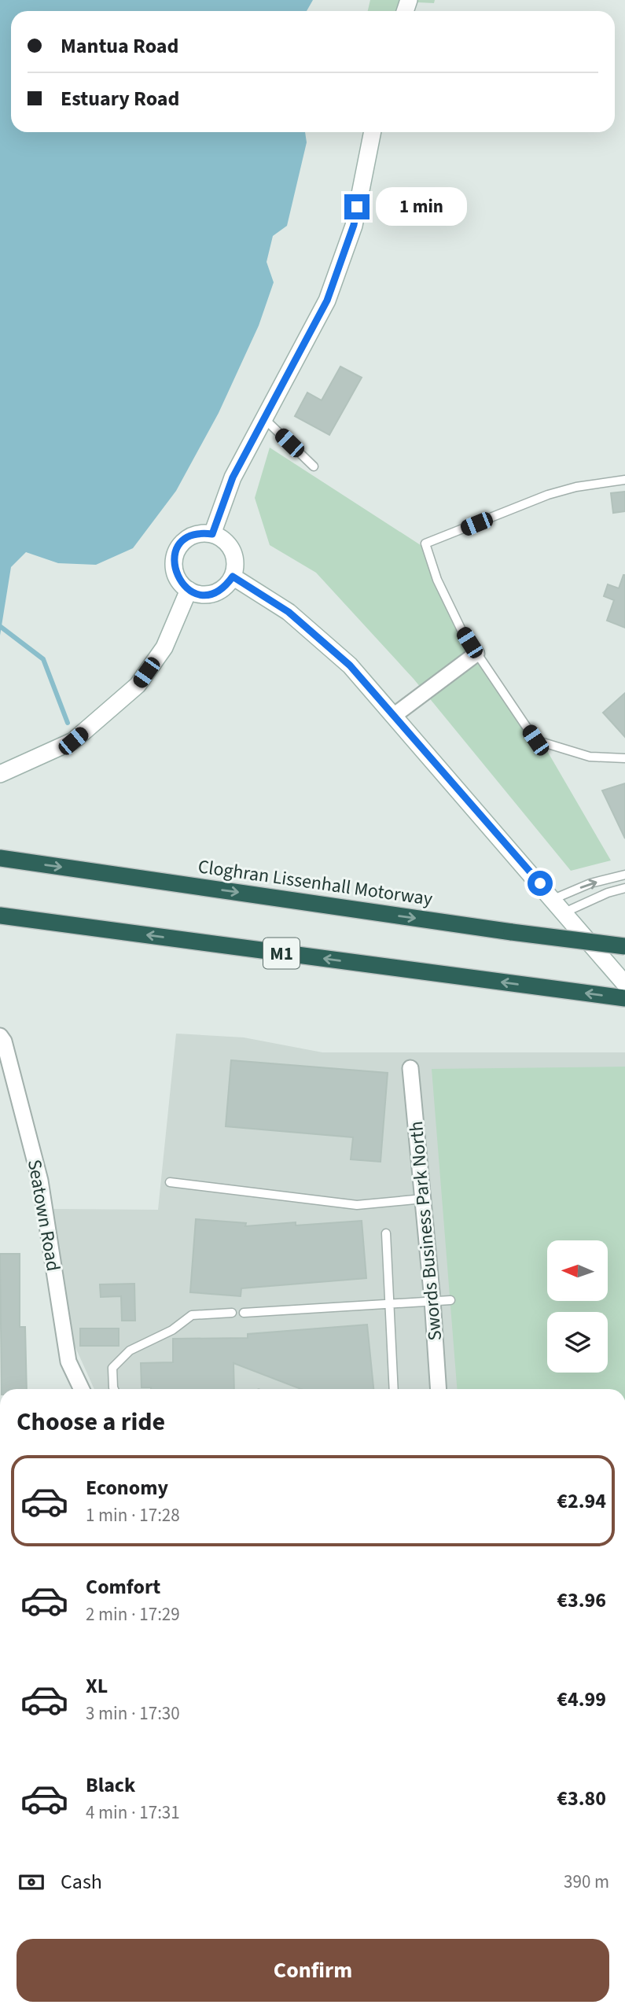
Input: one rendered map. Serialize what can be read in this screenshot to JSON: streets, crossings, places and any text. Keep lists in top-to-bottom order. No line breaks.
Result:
{"streets":{"highway":["Cloghran Lissenhall Motorway","M1"],"street":["Seatown Road","Swords Business Park North"]},"north":"left","page":{"banner":["Mantua Road","Estuary Road"],"bubble":"1 min","heading":"Choose a ride","list":[{"name":"Economy","note":"1 min · 17:28","value":"€2.94"},{"name":"Comfort","note":"2 min · 17:29","value":"€3.96"},{"name":"XL","note":"3 min · 17:30","value":"€4.99"},{"name":"Black","note":"4 min · 17:31","value":"€3.80"}],"pay":["Cash","390 m"],"buttons":"Confirm"}}
